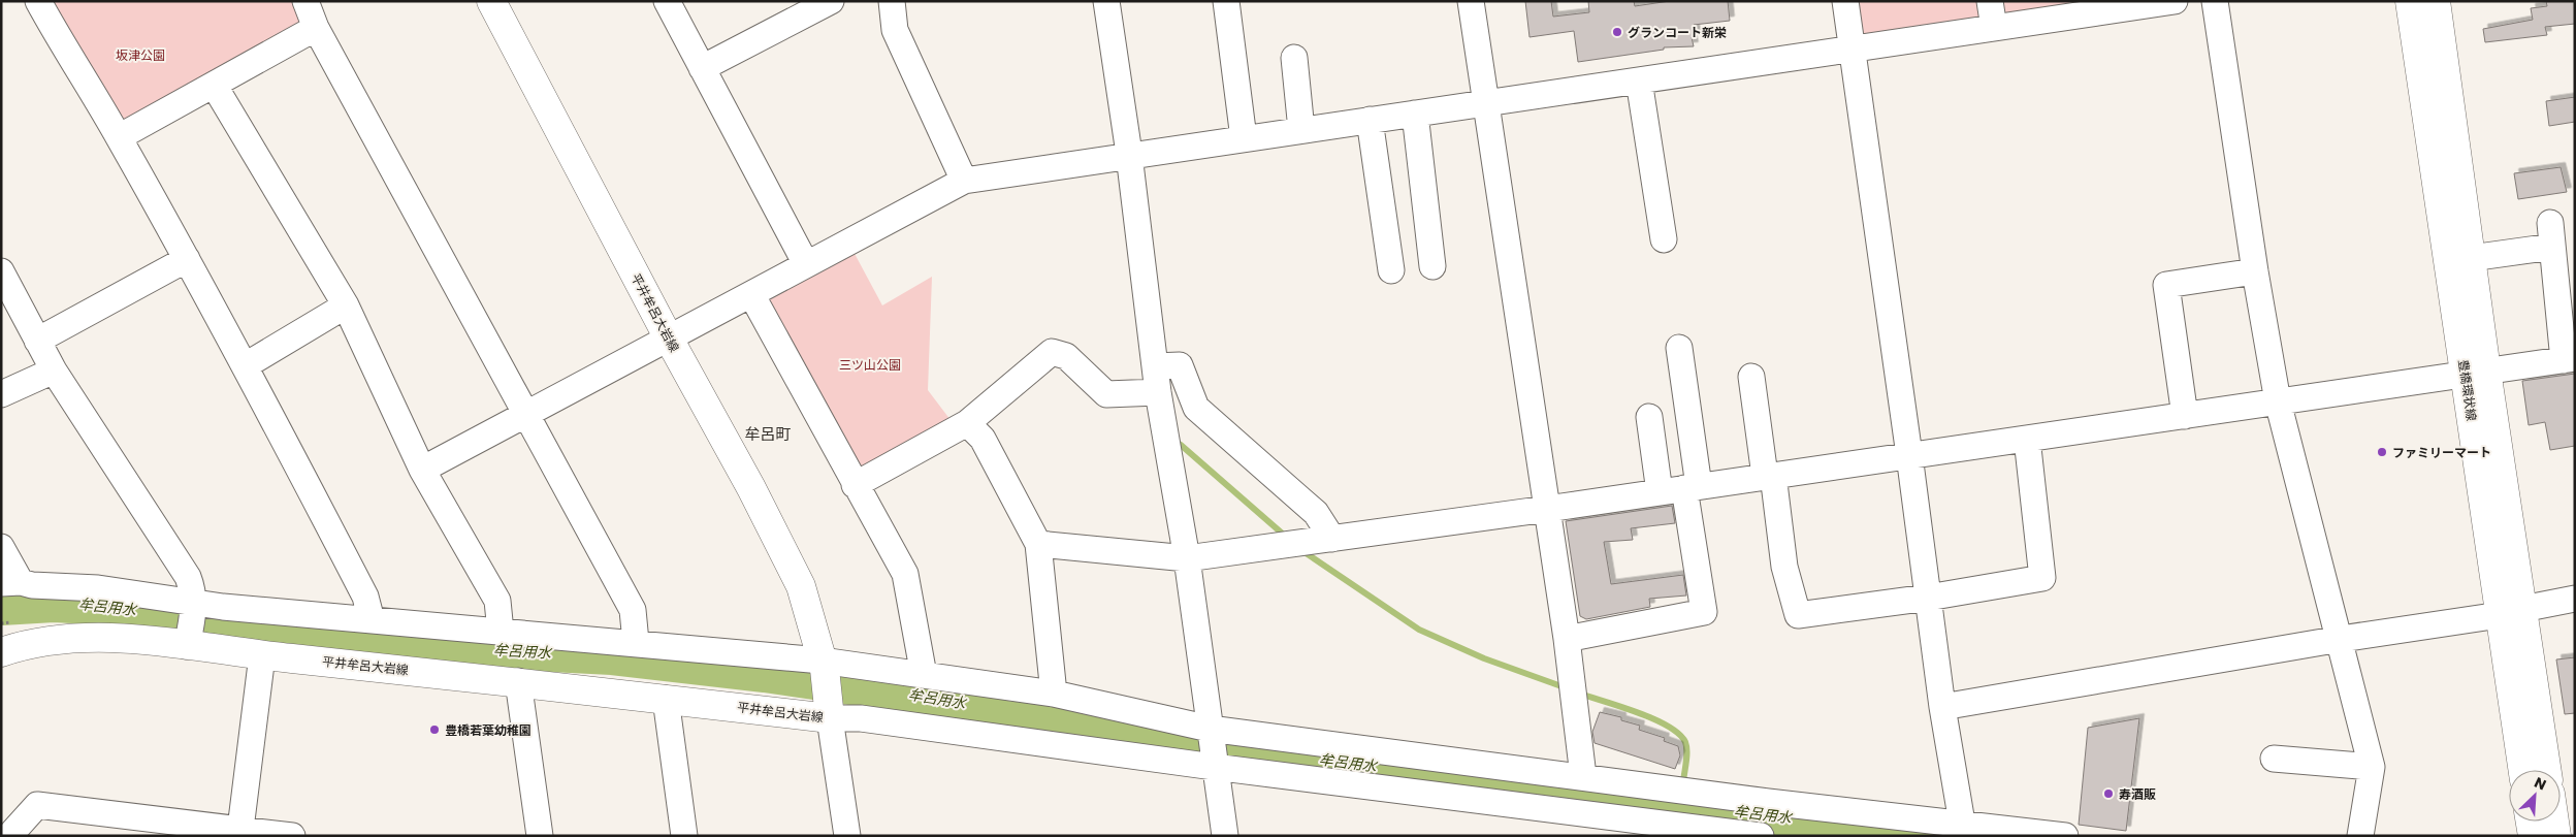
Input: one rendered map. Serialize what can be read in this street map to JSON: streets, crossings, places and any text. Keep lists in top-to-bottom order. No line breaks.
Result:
{"streets":{"main road":["平井牟呂大岩線","豊橋環状線"]},"districts":["牟呂町"],"water":["牟呂用水"],"parks":["坂津公園","三ツ山公園"],"places":["グランコート新栄","ファミリーマート","豊橋若葉幼稚園","寿酒販"],"north":"top right"}
